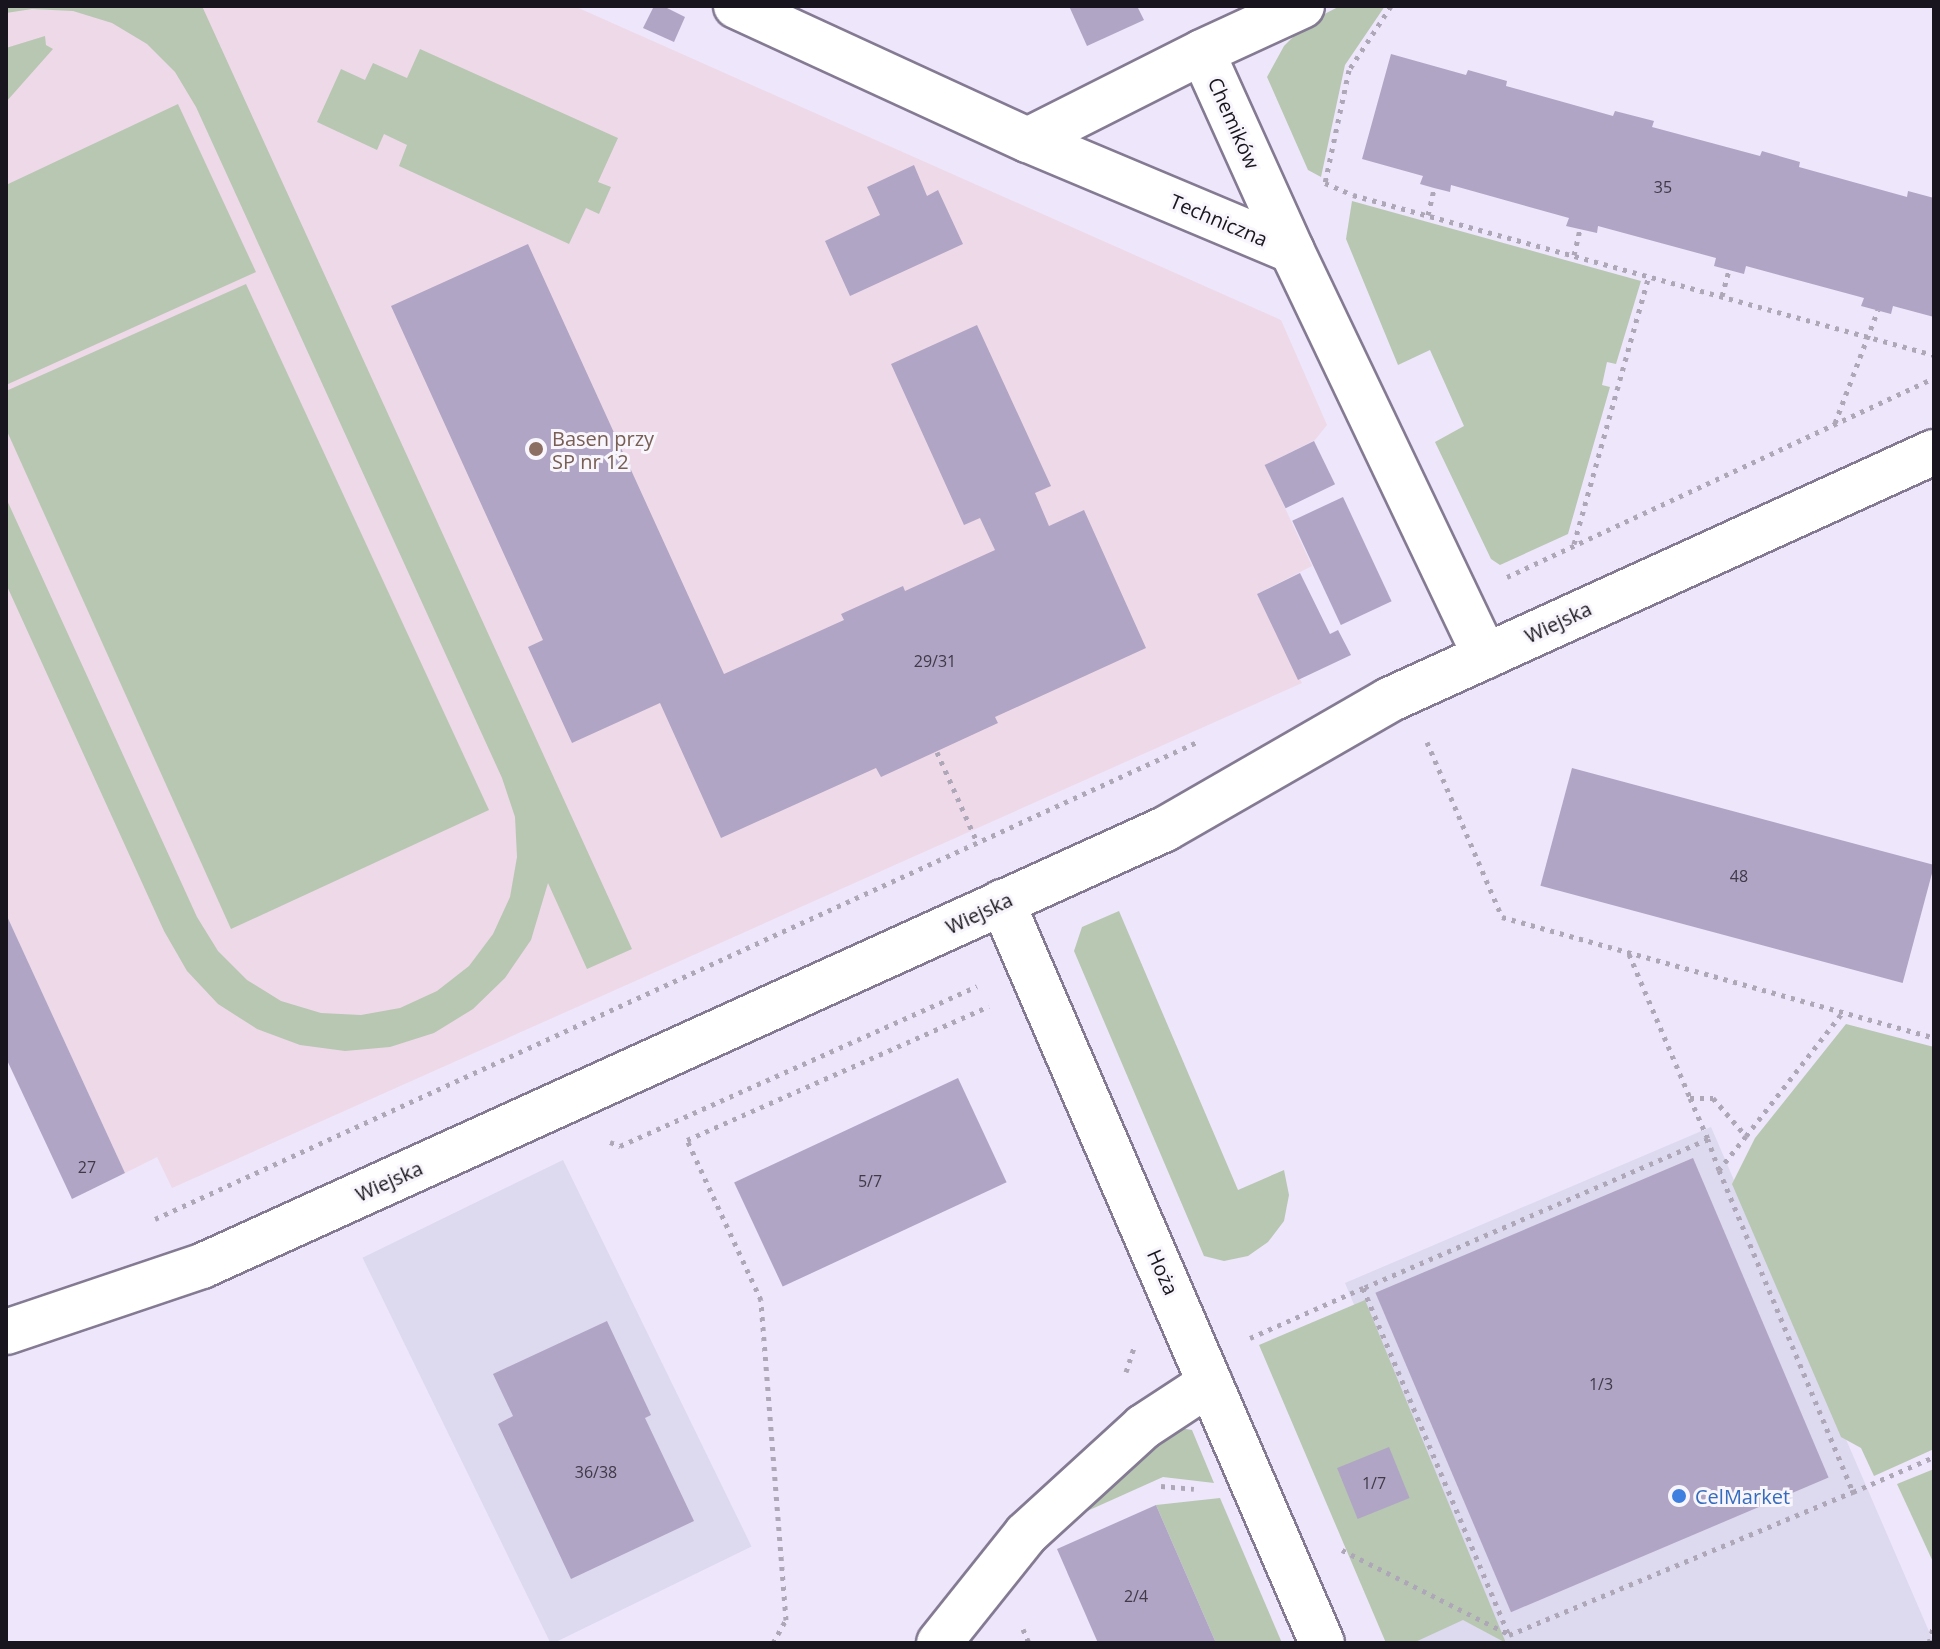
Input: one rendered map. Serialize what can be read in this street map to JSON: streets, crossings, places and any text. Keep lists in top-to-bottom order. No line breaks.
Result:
{"streets":{"street":["Chemików","Techniczna","Wiejska","Hoża"]},"crossings":[["Chemików","Techniczna"],["Techniczna","Wiejska"],["Wiejska","Hoża"]],"places":["Basen przy SP nr 12","CelMarket"],"house_numbers":["35","29/31","48","27","5/7","1/3","36/38","1/7","2/4"]}
